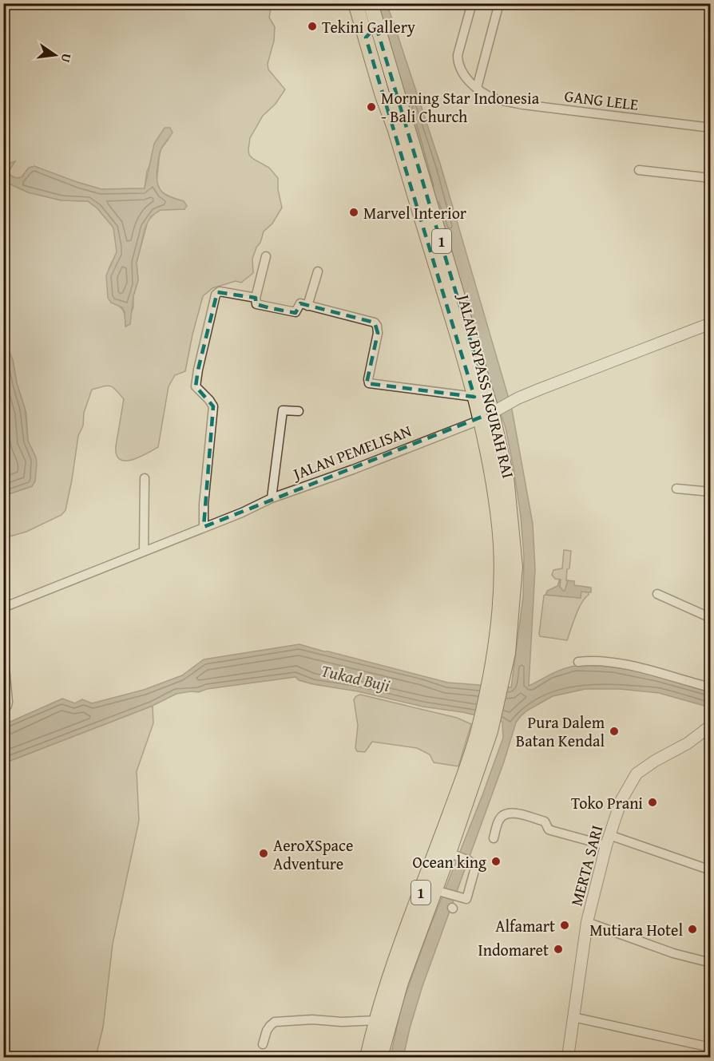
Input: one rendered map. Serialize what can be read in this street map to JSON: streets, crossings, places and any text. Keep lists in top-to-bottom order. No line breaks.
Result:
{"streets":{"highway":["1","JALAN BYPASS NGURAH RAI"],"street":["GANG LELE","JALAN PEMELISAN","MERTA SARI"]},"crossings":[["JALAN BYPASS NGURAH RAI","JALAN PEMELISAN"]],"water":["Tukad Buji"],"places":["Tekini Gallery","Morning Star Indonesia - Bali Church","Marvel Interior","Pura Dalem Batan Kendal","Toko Prani","AeroXSpace Adventure","Ocean king","Alfamart","Mutiara Hotel","Indomaret"],"north":"right"}
